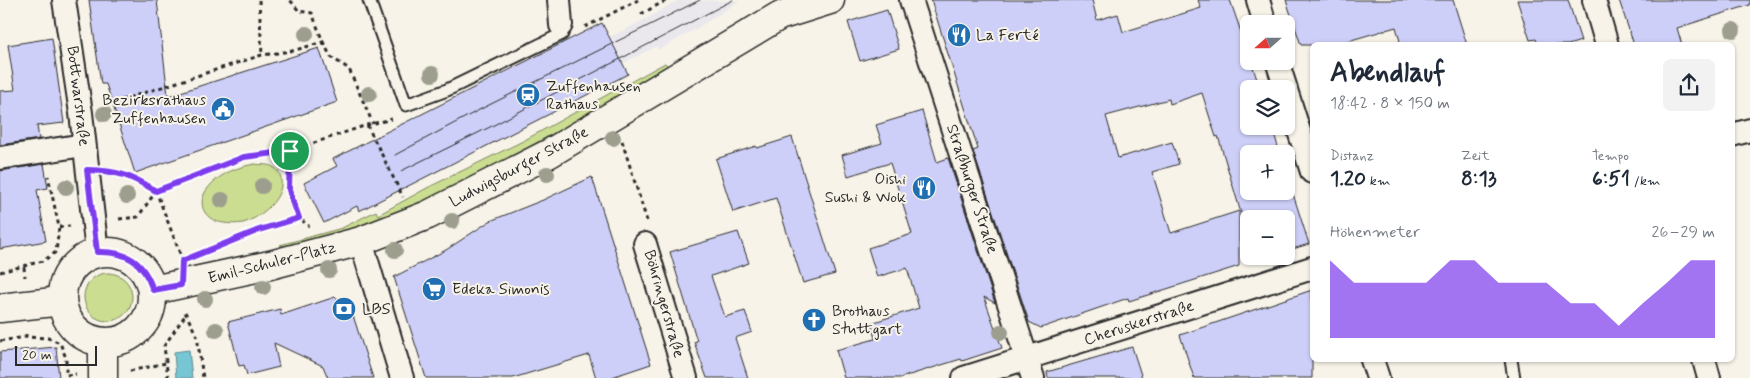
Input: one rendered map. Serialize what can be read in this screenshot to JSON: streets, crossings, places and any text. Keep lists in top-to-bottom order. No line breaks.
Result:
{"streets":{"main road":["Ludwigsburger Straße","Emil-Schuler-Platz"],"street":["Bottwarstraße","Straßburger Straße","Böhringerstraße","Cheruskerstraße"]},"crossings":[["Bottwarstraße","Emil-Schuler-Platz"],["Ludwigsburger Straße","Emil-Schuler-Platz"],["Ludwigsburger Straße","Böhringerstraße"],["Straßburger Straße","Cheruskerstraße"]],"places":{"restaurant":["La Ferté","Oishi Sushi & Wok"],"station":["Zuffenhausen Rathaus"],"public building":["Bezirksrathaus Zuffenhausen"],"supermarket":["Edeka Simonis"],"bank":["LBS"],"church":["Brothaus Stuttgart"]},"scale_bar":"20 m","north":"left","page":{"map_buttons":["+","−"],"heading":["Abendlauf","18:42 · 8 × 150 m"],"stats":[["Distanz","1.20 km"],["Zeit","8:13"],["Tempo","6:51 /km"]],"chart":["Höhenmeter","26–29 m"],"scale":"20 m"}}
